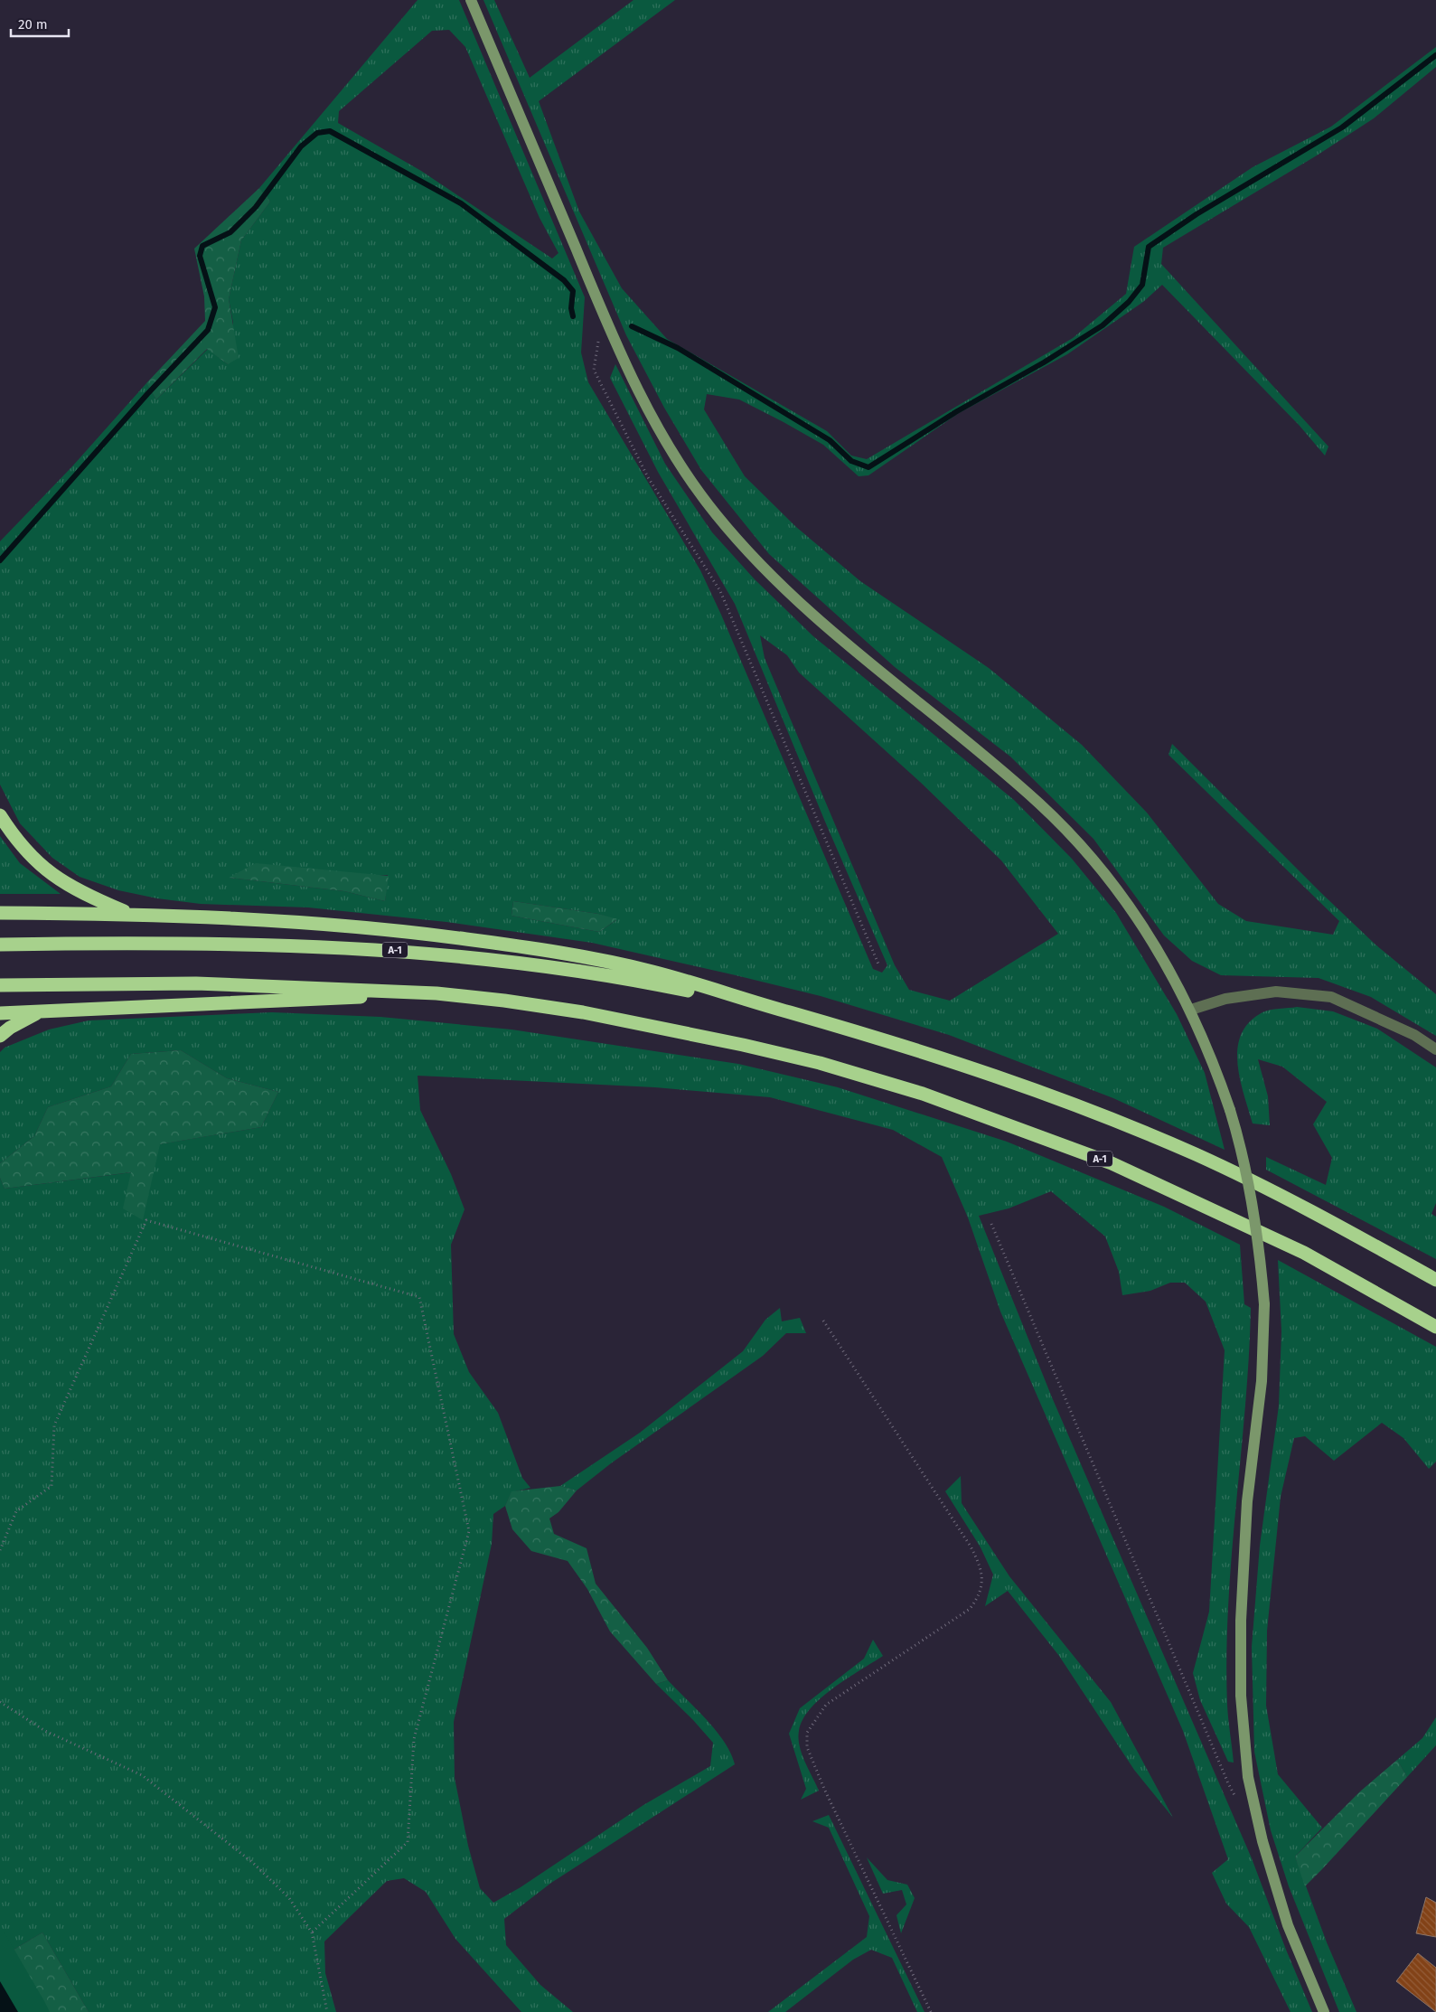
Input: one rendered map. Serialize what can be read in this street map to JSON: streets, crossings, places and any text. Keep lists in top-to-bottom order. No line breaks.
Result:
{"streets":{"highway":["A-1"]},"scale_bar":"20 m"}
